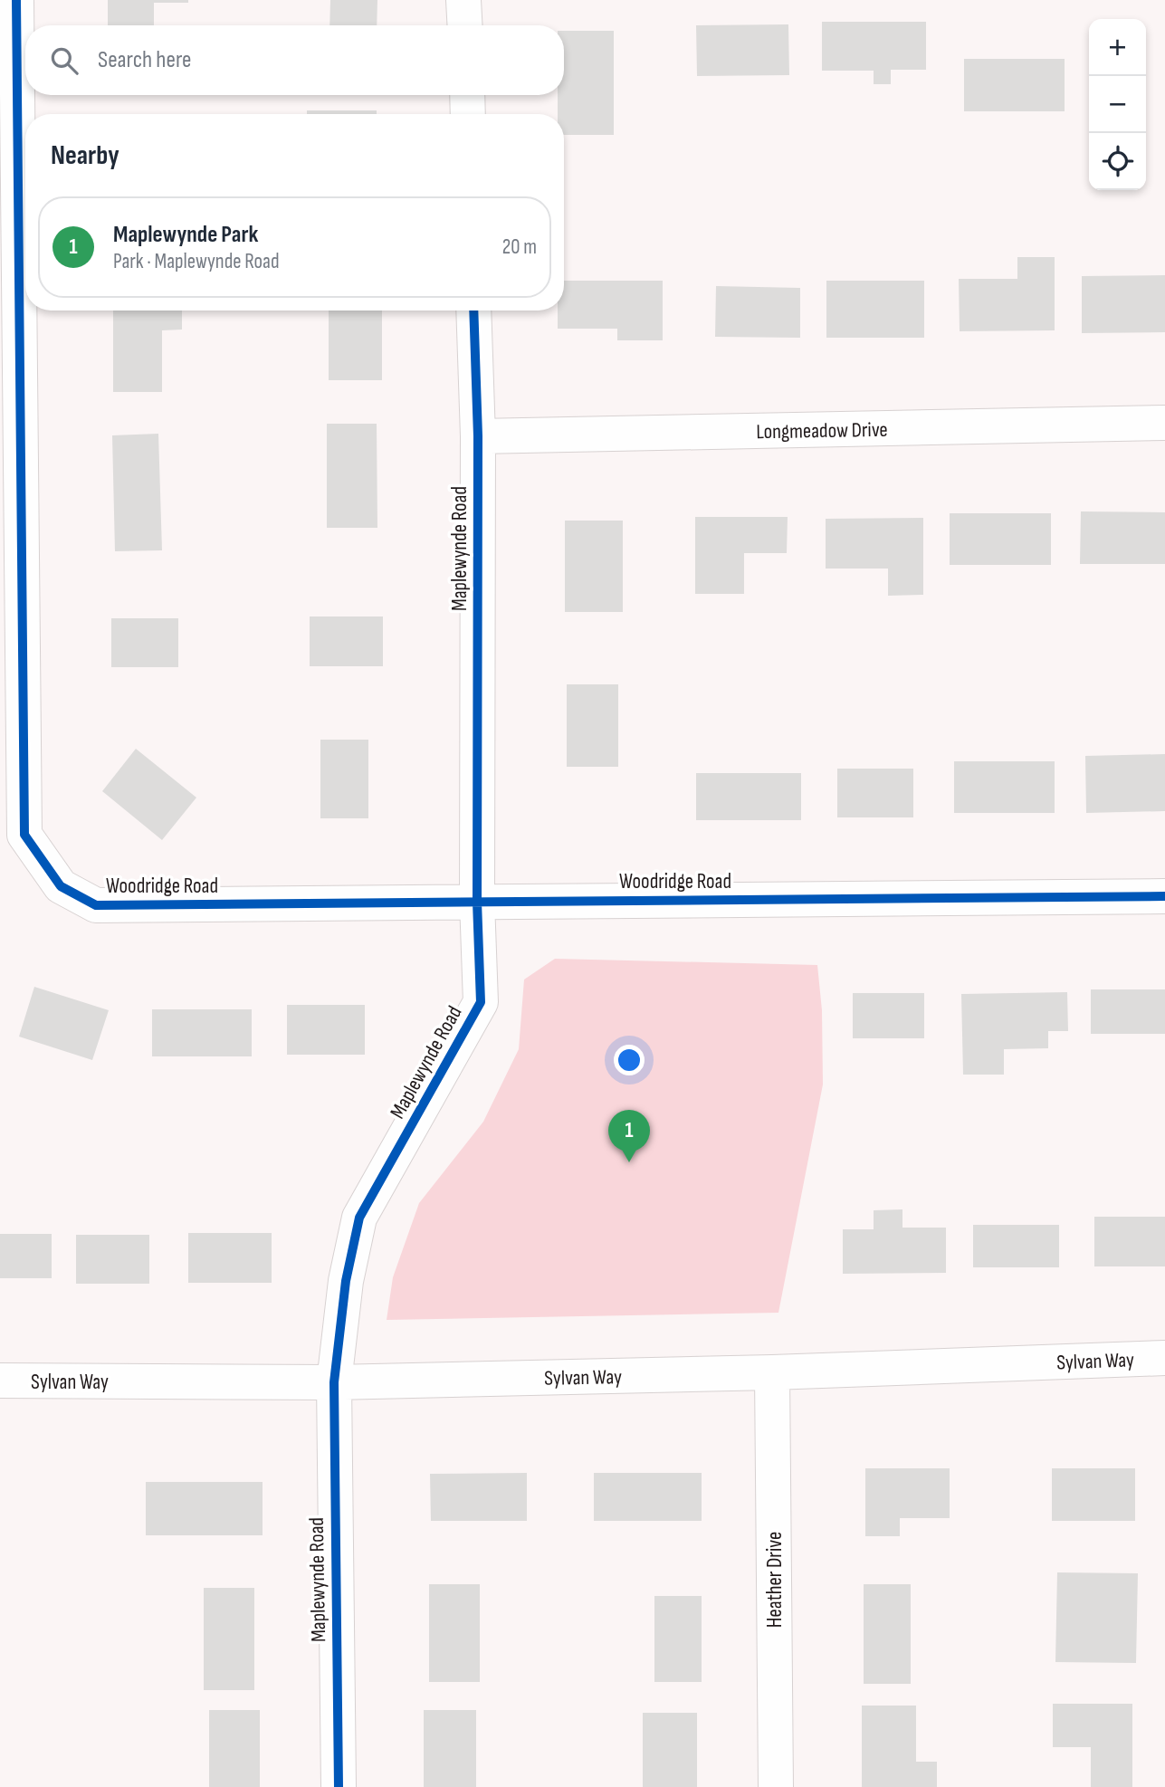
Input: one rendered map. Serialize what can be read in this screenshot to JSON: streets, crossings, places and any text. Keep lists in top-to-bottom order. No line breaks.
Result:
{"streets":{"street":["Longmeadow Drive","Maplewynde Road","Woodridge Road","Sylvan Way","Heather Drive"]},"crossings":[["Longmeadow Drive","Maplewynde Road"],["Maplewynde Road","Woodridge Road"],["Maplewynde Road","Sylvan Way"],["Sylvan Way","Heather Drive"]],"page":{"map_buttons":["+","−"],"search":"Search here","heading":"Nearby","list":[{"mark":"1","name":"Maplewynde Park","note":"Park · Maplewynde Road","value":"20 m"}],"pins":"1"}}
